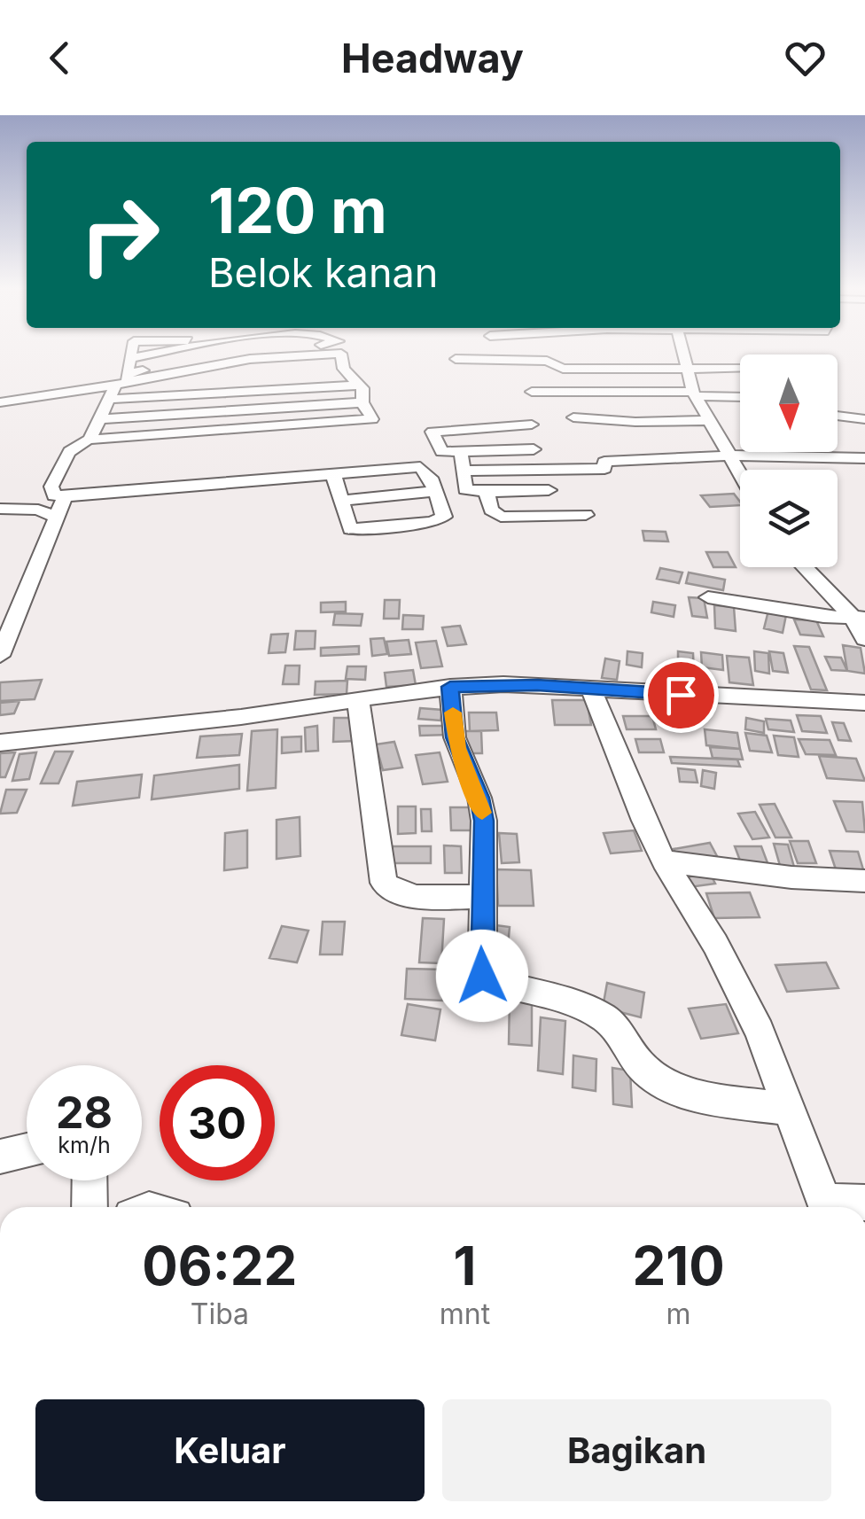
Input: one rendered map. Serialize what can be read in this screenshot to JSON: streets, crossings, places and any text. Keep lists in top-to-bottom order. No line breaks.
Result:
{"north":"bottom","page":{"header":"Headway","turn":["120 m","Belok kanan"],"speed":"28 km/h","limit":"30","eta":["06:22","Tiba","1","mnt","210","m"],"buttons":["Keluar","Bagikan"]}}
